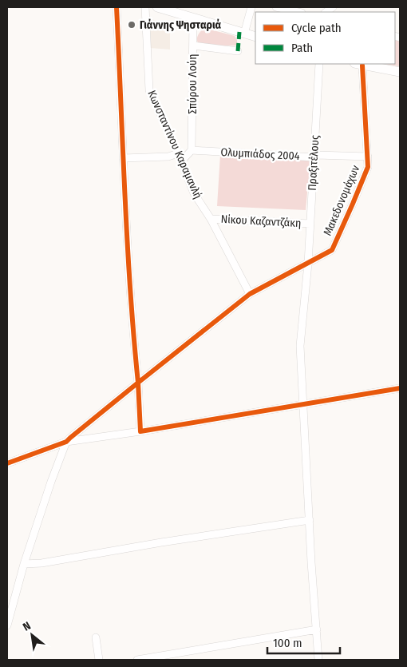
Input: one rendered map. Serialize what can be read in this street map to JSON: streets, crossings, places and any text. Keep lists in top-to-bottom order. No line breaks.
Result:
{"streets":{"street":["Σπύρου Λούη","Κωνσταντίνου Καραμανλή","Ολυμπιάδος 2004","Πραξιτέλους","Μακεδονομάχων","Νίκου Καζαντζάκη"]},"crossings":[["Σπύρου Λούη","Ολυμπιάδος 2004"],["Κωνσταντίνου Καραμανλή","Μακεδονομάχων"],["Κωνσταντίνου Καραμανλή","Νίκου Καζαντζάκη"],["Ολυμπιάδος 2004","Πραξιτέλους"],["Ολυμπιάδος 2004","Μακεδονομάχων"],["Πραξιτέλους","Μακεδονομάχων"],["Πραξιτέλους","Νίκου Καζαντζάκη"]],"places":["Γιάννης Ψησταριά"],"legend":["Cycle path","Path"],"scale_bar":"100 m","north":"top left"}
